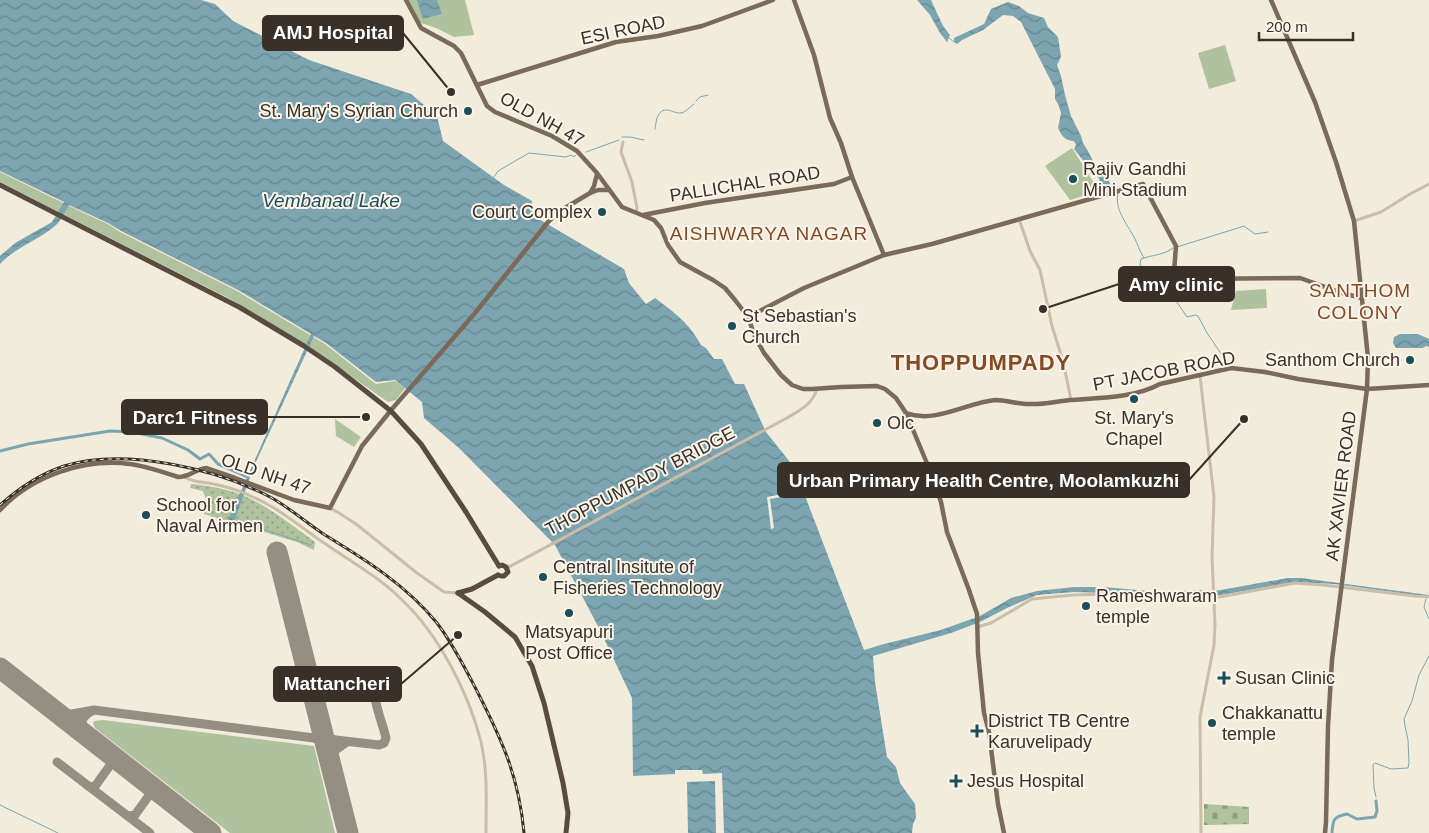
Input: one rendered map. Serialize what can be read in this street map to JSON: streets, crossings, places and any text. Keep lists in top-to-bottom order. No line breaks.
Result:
{"streets":{"main road":["ESI ROAD","OLD NH 47","PALLICHAL ROAD","PT JACOB ROAD","AK XAVIER ROAD"],"street":["THOPPUMPADY BRIDGE"]},"crossings":[["ESI ROAD","OLD NH 47"],["OLD NH 47","PALLICHAL ROAD"],["PT JACOB ROAD","AK XAVIER ROAD"]],"districts":["AISHWARYA NAGAR","SANTHOM COLONY","THOPPUMPADY"],"water":["Vembanad Lake"],"places":{"other":["AMJ Hospital","St. Mary's Syrian Church","Rajiv Gandhi Mini Stadium","Court Complex","Amy clinic","St Sebastian's Church","Santhom Church","St. Mary's Chapel","Darc1 Fitness","Urban Primary Health Centre, Moolamkuzhi","Olc","School for Naval Airmen","Central Insitute of Fisheries Technology","Rameshwaram temple","Matsyapuri Post Office","Mattancheri","Chakkanattu temple"],"health":["Susan Clinic","District TB Centre Karuvelipady","Jesus Hospital"]},"scale_bar":"200 m"}
